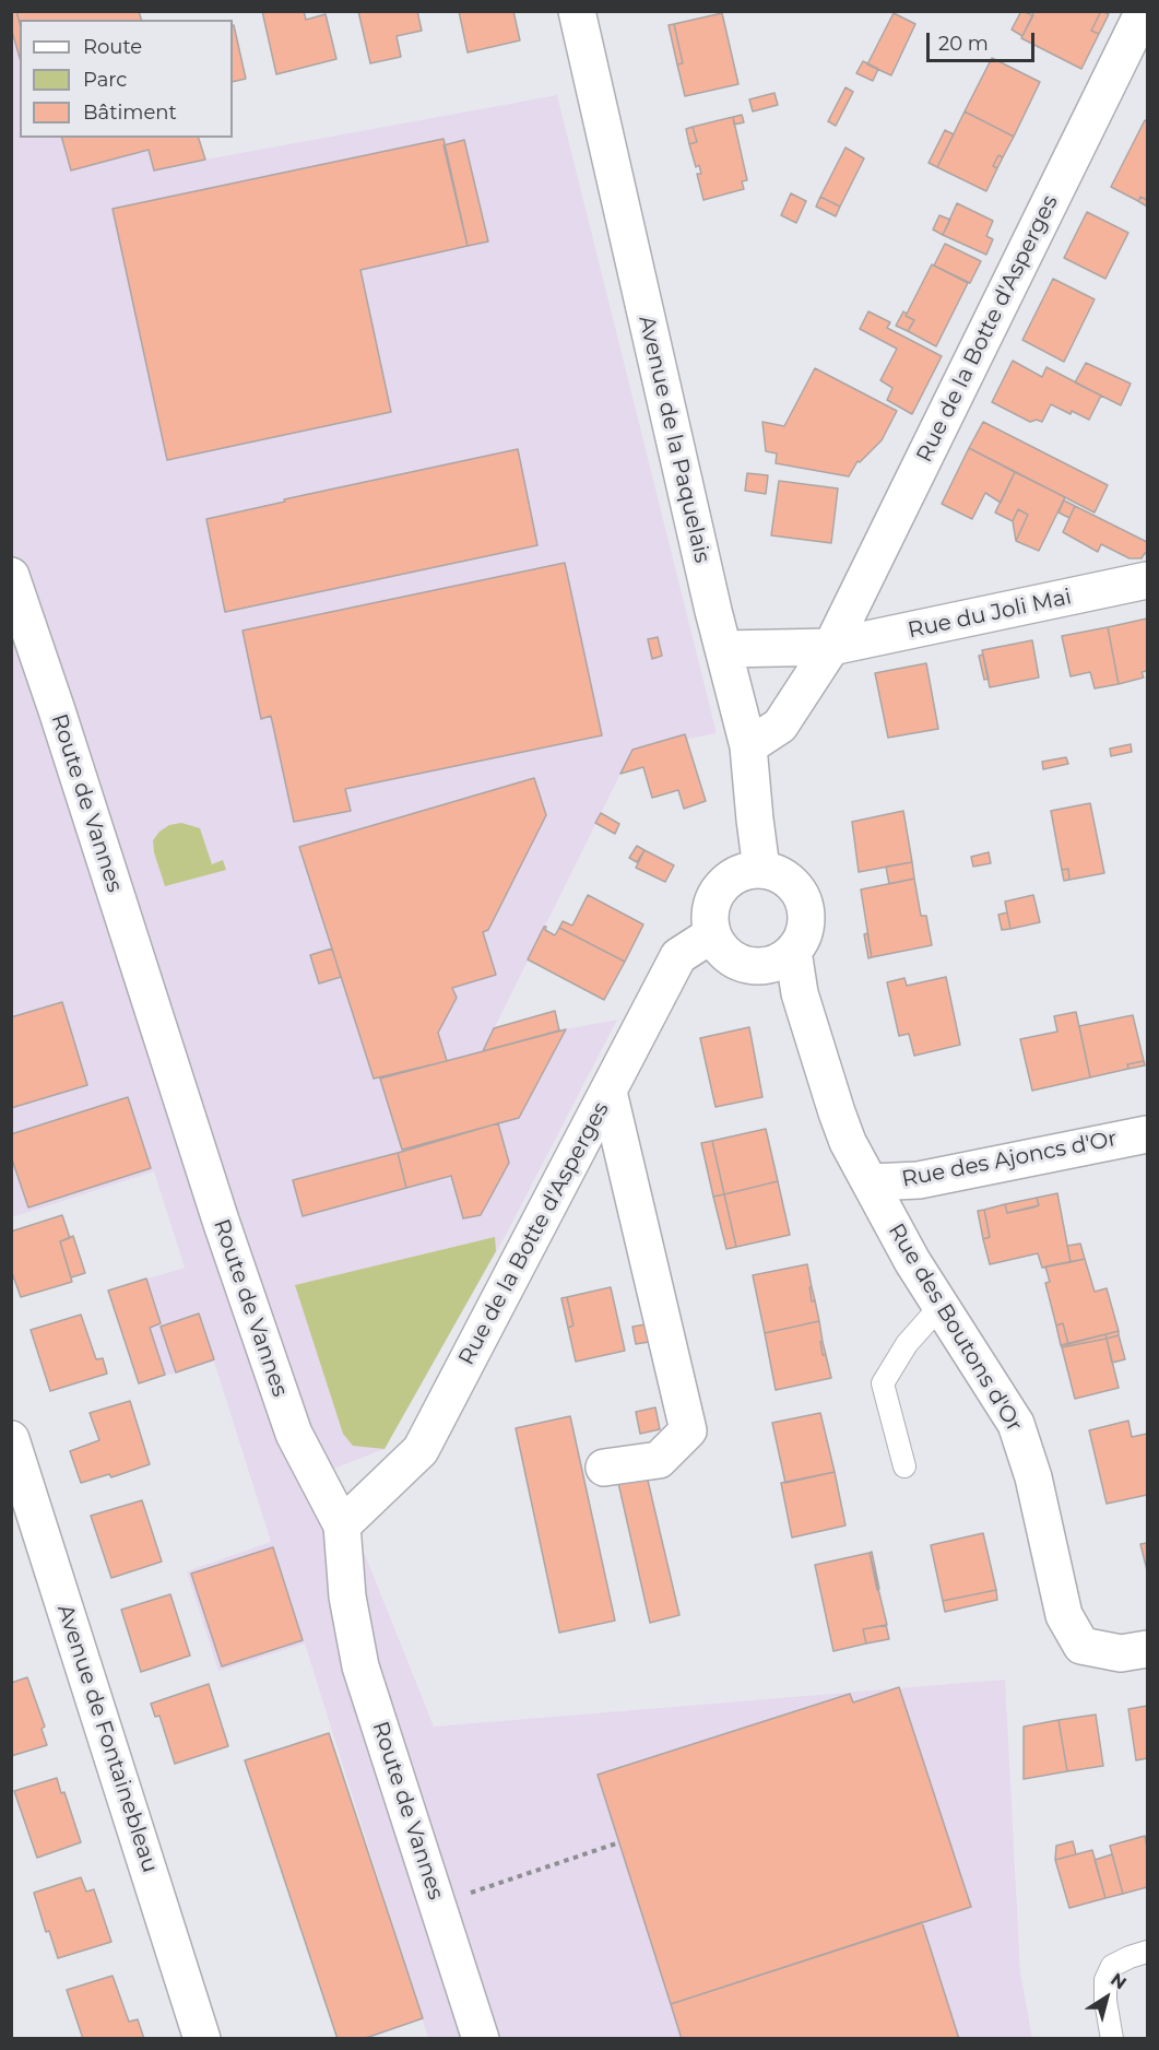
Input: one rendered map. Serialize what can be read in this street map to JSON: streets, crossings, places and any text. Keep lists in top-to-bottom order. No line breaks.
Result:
{"streets":{"street":["Rue de la Botte d'Asperges","Avenue de la Paquelais","Rue du Joli Mai","Route de Vannes","Rue des Ajoncs d'Or","Rue des Boutons d'Or","Avenue de Fontainebleau"]},"crossings":[["Rue de la Botte d'Asperges","Avenue de la Paquelais"],["Rue de la Botte d'Asperges","Rue du Joli Mai"],["Rue de la Botte d'Asperges","Route de Vannes"],["Rue de la Botte d'Asperges","Rue des Boutons d'Or"],["Avenue de la Paquelais","Rue des Boutons d'Or"],["Rue des Ajoncs d'Or","Rue des Boutons d'Or"]],"legend":["Route","Parc","Bâtiment"],"scale_bar":"20 m","north":"top right"}
